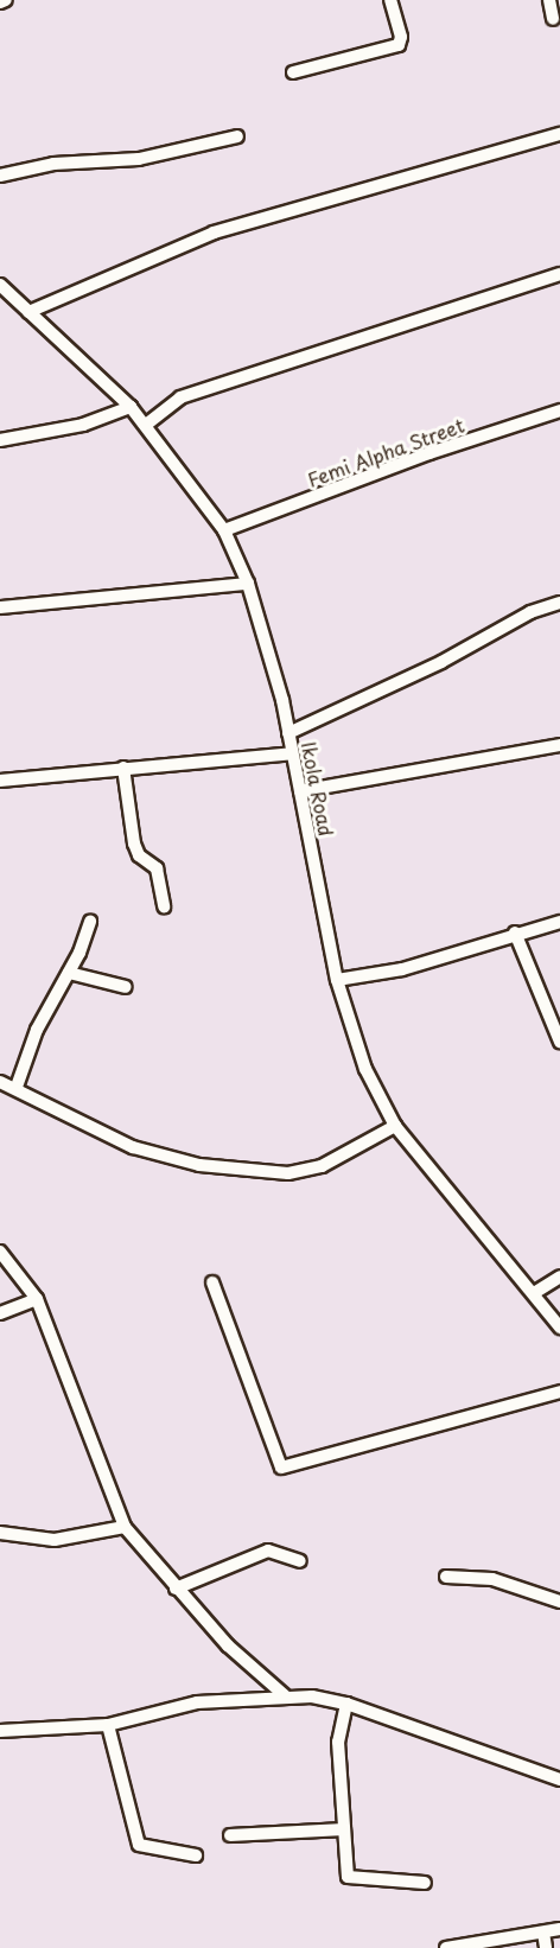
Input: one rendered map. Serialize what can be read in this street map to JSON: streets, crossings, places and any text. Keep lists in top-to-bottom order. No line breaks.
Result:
{"streets":{"street":["Femi Alpha Street","Ikola Road"]},"crossings":[["Femi Alpha Street","Ikola Road"]]}
